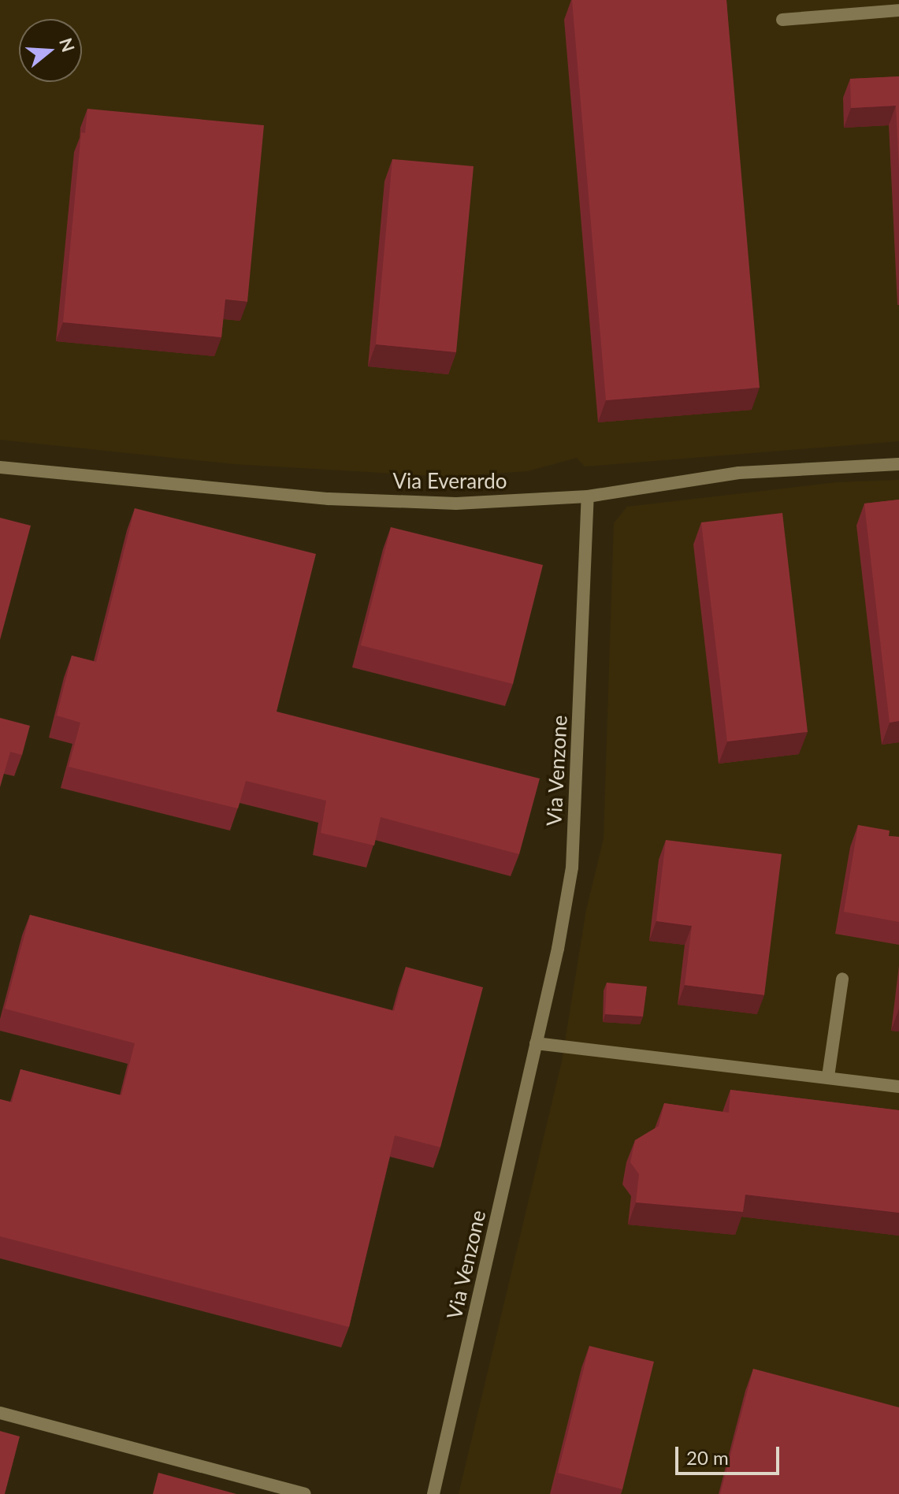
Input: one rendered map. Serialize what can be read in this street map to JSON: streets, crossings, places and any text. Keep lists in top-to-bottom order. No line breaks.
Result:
{"streets":{"street":["Via Everardo","Via Venzone"]},"crossings":[["Via Everardo","Via Venzone"]],"scale_bar":"20 m","north":"right"}
